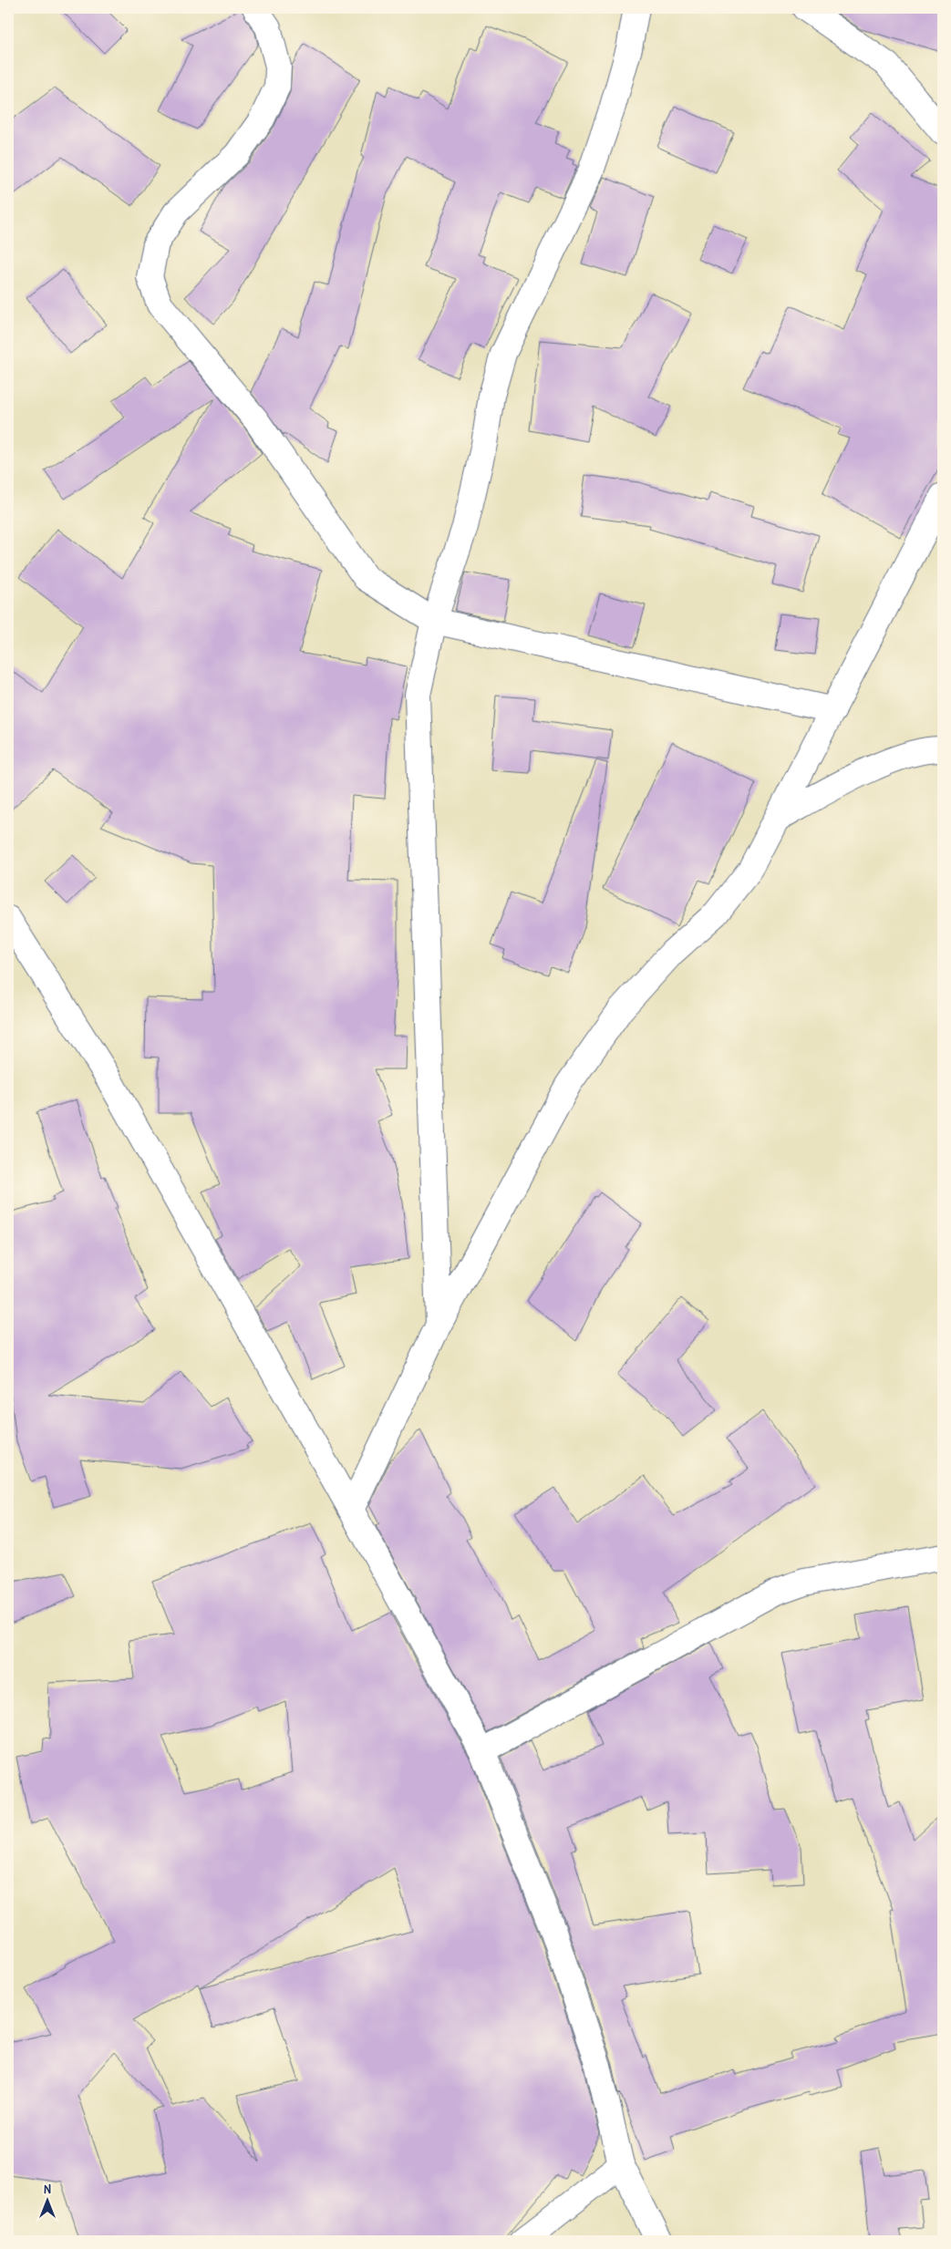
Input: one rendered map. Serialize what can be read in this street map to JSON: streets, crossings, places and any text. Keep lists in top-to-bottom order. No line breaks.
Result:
{"north":"top"}
